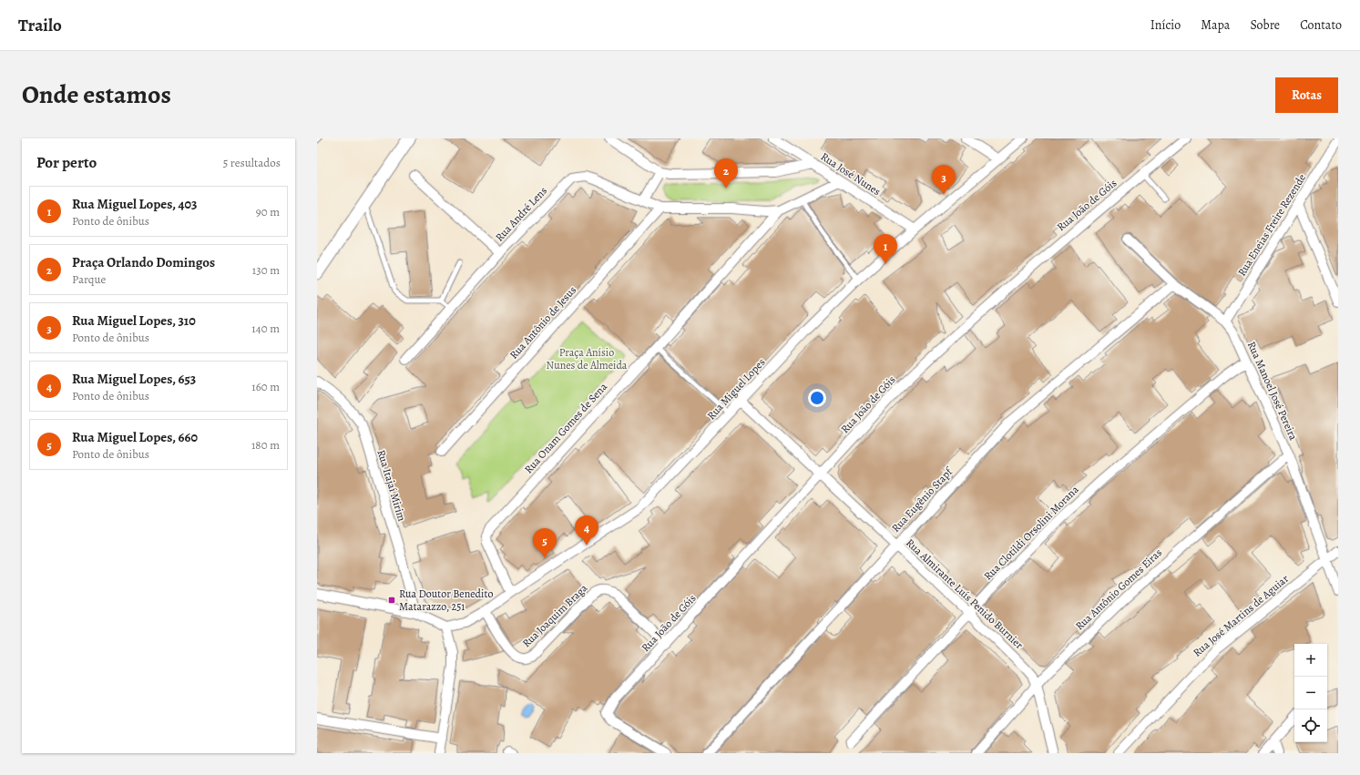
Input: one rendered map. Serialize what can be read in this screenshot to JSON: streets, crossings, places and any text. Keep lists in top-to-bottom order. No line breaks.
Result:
{"streets":{"street":["Rua José Nunes","Rua João de Góis","Rua André Lens","Rua Eneias Freire Rezende","Rua Antônio de Jesus","Rua Miguel Lopes","Rua Manoel José Pereira","Rua Onam Gomes de Sena","Rua Itajaí Mirim","Rua Eugênio Stapf","Rua Clotildi Orsolini Morana","Rua Antônio Gomes Eiras","Rua Almirante Luís Penido Burnier","Rua Joaquim Braga","Rua José Martins de Aguiar"]},"crossings":[["Rua José Nunes","Rua Miguel Lopes"],["Rua João de Góis","Rua Almirante Luís Penido Burnier"],["Rua João de Góis","Rua Joaquim Braga"],["Rua André Lens","Rua Antônio de Jesus"],["Rua Eneias Freire Rezende","Rua Manoel José Pereira"],["Rua Miguel Lopes","Rua Onam Gomes de Sena"],["Rua Miguel Lopes","Rua Almirante Luís Penido Burnier"],["Rua Miguel Lopes","Rua Joaquim Braga"],["Rua Manoel José Pereira","Rua Eugênio Stapf"],["Rua Manoel José Pereira","Rua Clotildi Orsolini Morana"],["Rua Manoel José Pereira","Rua Antônio Gomes Eiras"],["Rua Manoel José Pereira","Rua José Martins de Aguiar"],["Rua Eugênio Stapf","Rua Almirante Luís Penido Burnier"],["Rua Clotildi Orsolini Morana","Rua Almirante Luís Penido Burnier"],["Rua Antônio Gomes Eiras","Rua Almirante Luís Penido Burnier"]],"parks":["Praça Anísio Nunes de Almeida"],"places":{"transit":["Rua Doutor Benedito Matarazzo, 251"]},"page":{"header":"Trailo","nav":["Início","Mapa","Sobre","Contato"],"title":"Onde estamos","buttons":"Rotas","heading":["Por perto","5 resultados"],"pins":["2","3","1","4","5"],"list":[{"mark":"1","name":"Rua Miguel Lopes, 403","note":"Ponto de ônibus","value":"90 m"},{"mark":"2","name":"Praça Orlando Domingos","note":"Parque","value":"130 m"},{"mark":"3","name":"Rua Miguel Lopes, 310","note":"Ponto de ônibus","value":"140 m"},{"mark":"4","name":"Rua Miguel Lopes, 653","note":"Ponto de ônibus","value":"160 m"},{"mark":"5","name":"Rua Miguel Lopes, 660","note":"Ponto de ônibus","value":"180 m"}],"map_buttons":["+","−"]}}
